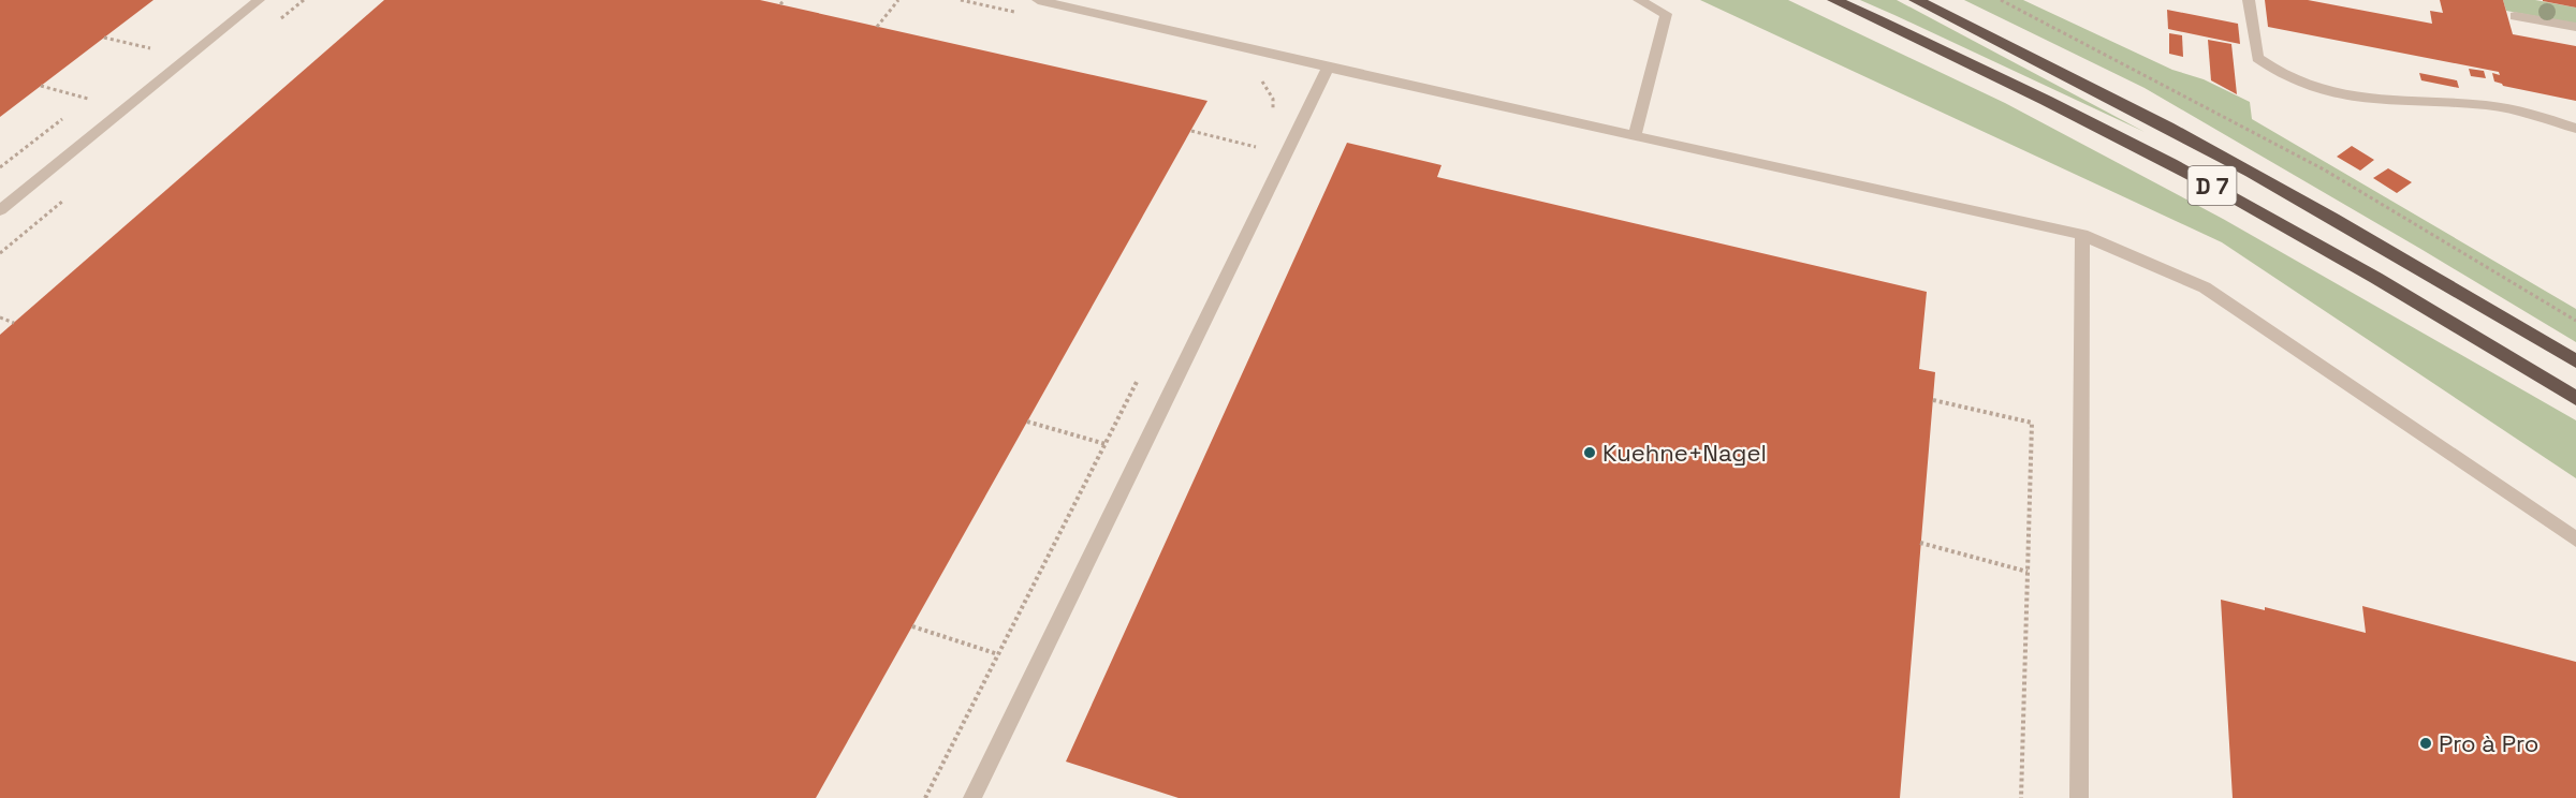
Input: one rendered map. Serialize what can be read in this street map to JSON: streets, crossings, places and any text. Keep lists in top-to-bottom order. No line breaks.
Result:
{"streets":{"highway":["D 7"]},"places":["Kuehne+Nagel","Pro à Pro"]}
